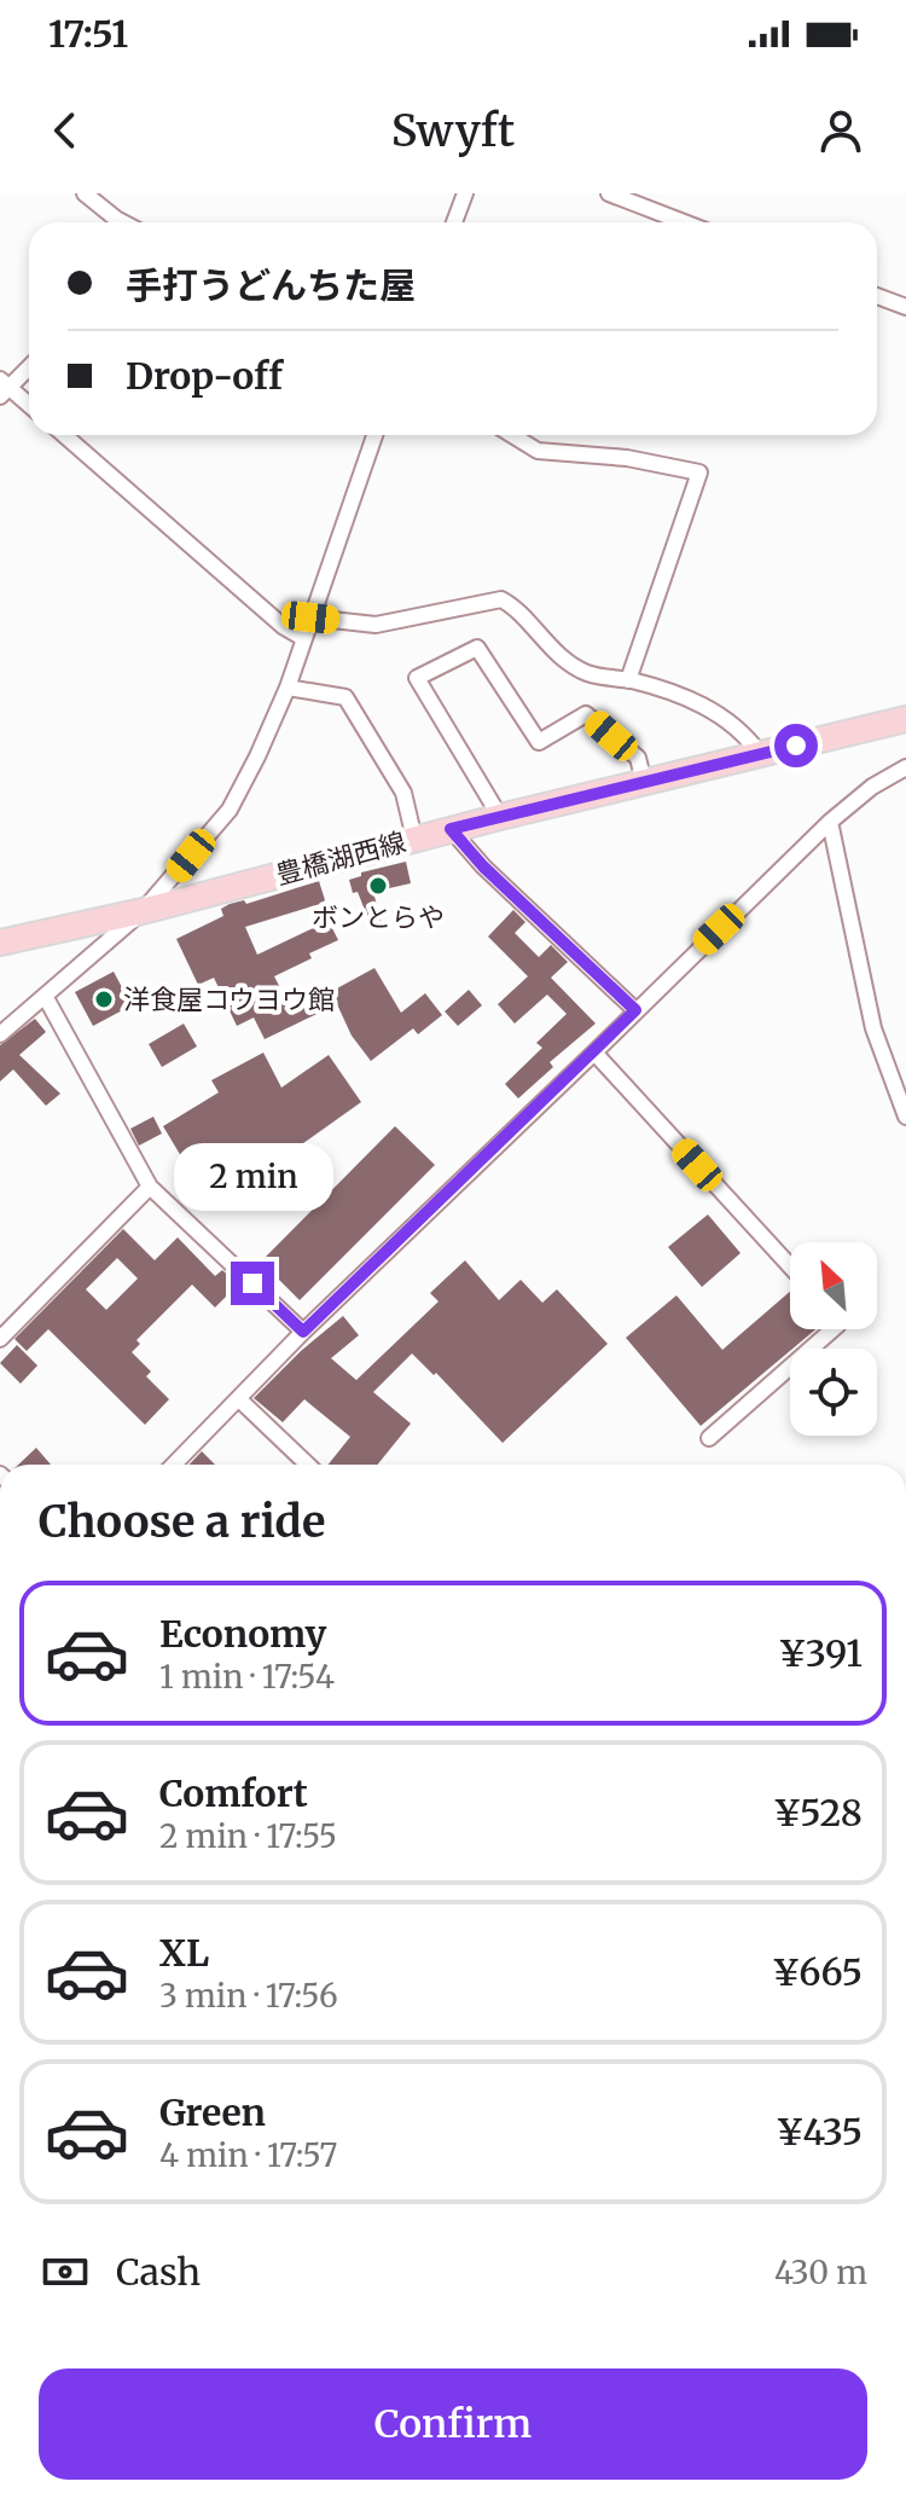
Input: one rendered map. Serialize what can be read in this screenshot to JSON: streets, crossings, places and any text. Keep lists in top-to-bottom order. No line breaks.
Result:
{"streets":{"main road":["豊橋湖西線"]},"places":["ボンとらや","洋食屋コウヨウ館"],"north":"top left","page":{"status":"17:51","header":"Swyft","banner":["手打うどんちた屋","Drop-off"],"bubble":"2 min","heading":"Choose a ride","list":[{"name":"Economy","note":"1 min · 17:54","value":"¥391"},{"name":"Comfort","note":"2 min · 17:55","value":"¥528"},{"name":"XL","note":"3 min · 17:56","value":"¥665"},{"name":"Green","note":"4 min · 17:57","value":"¥435"}],"pay":["Cash","430 m"],"buttons":"Confirm"}}
